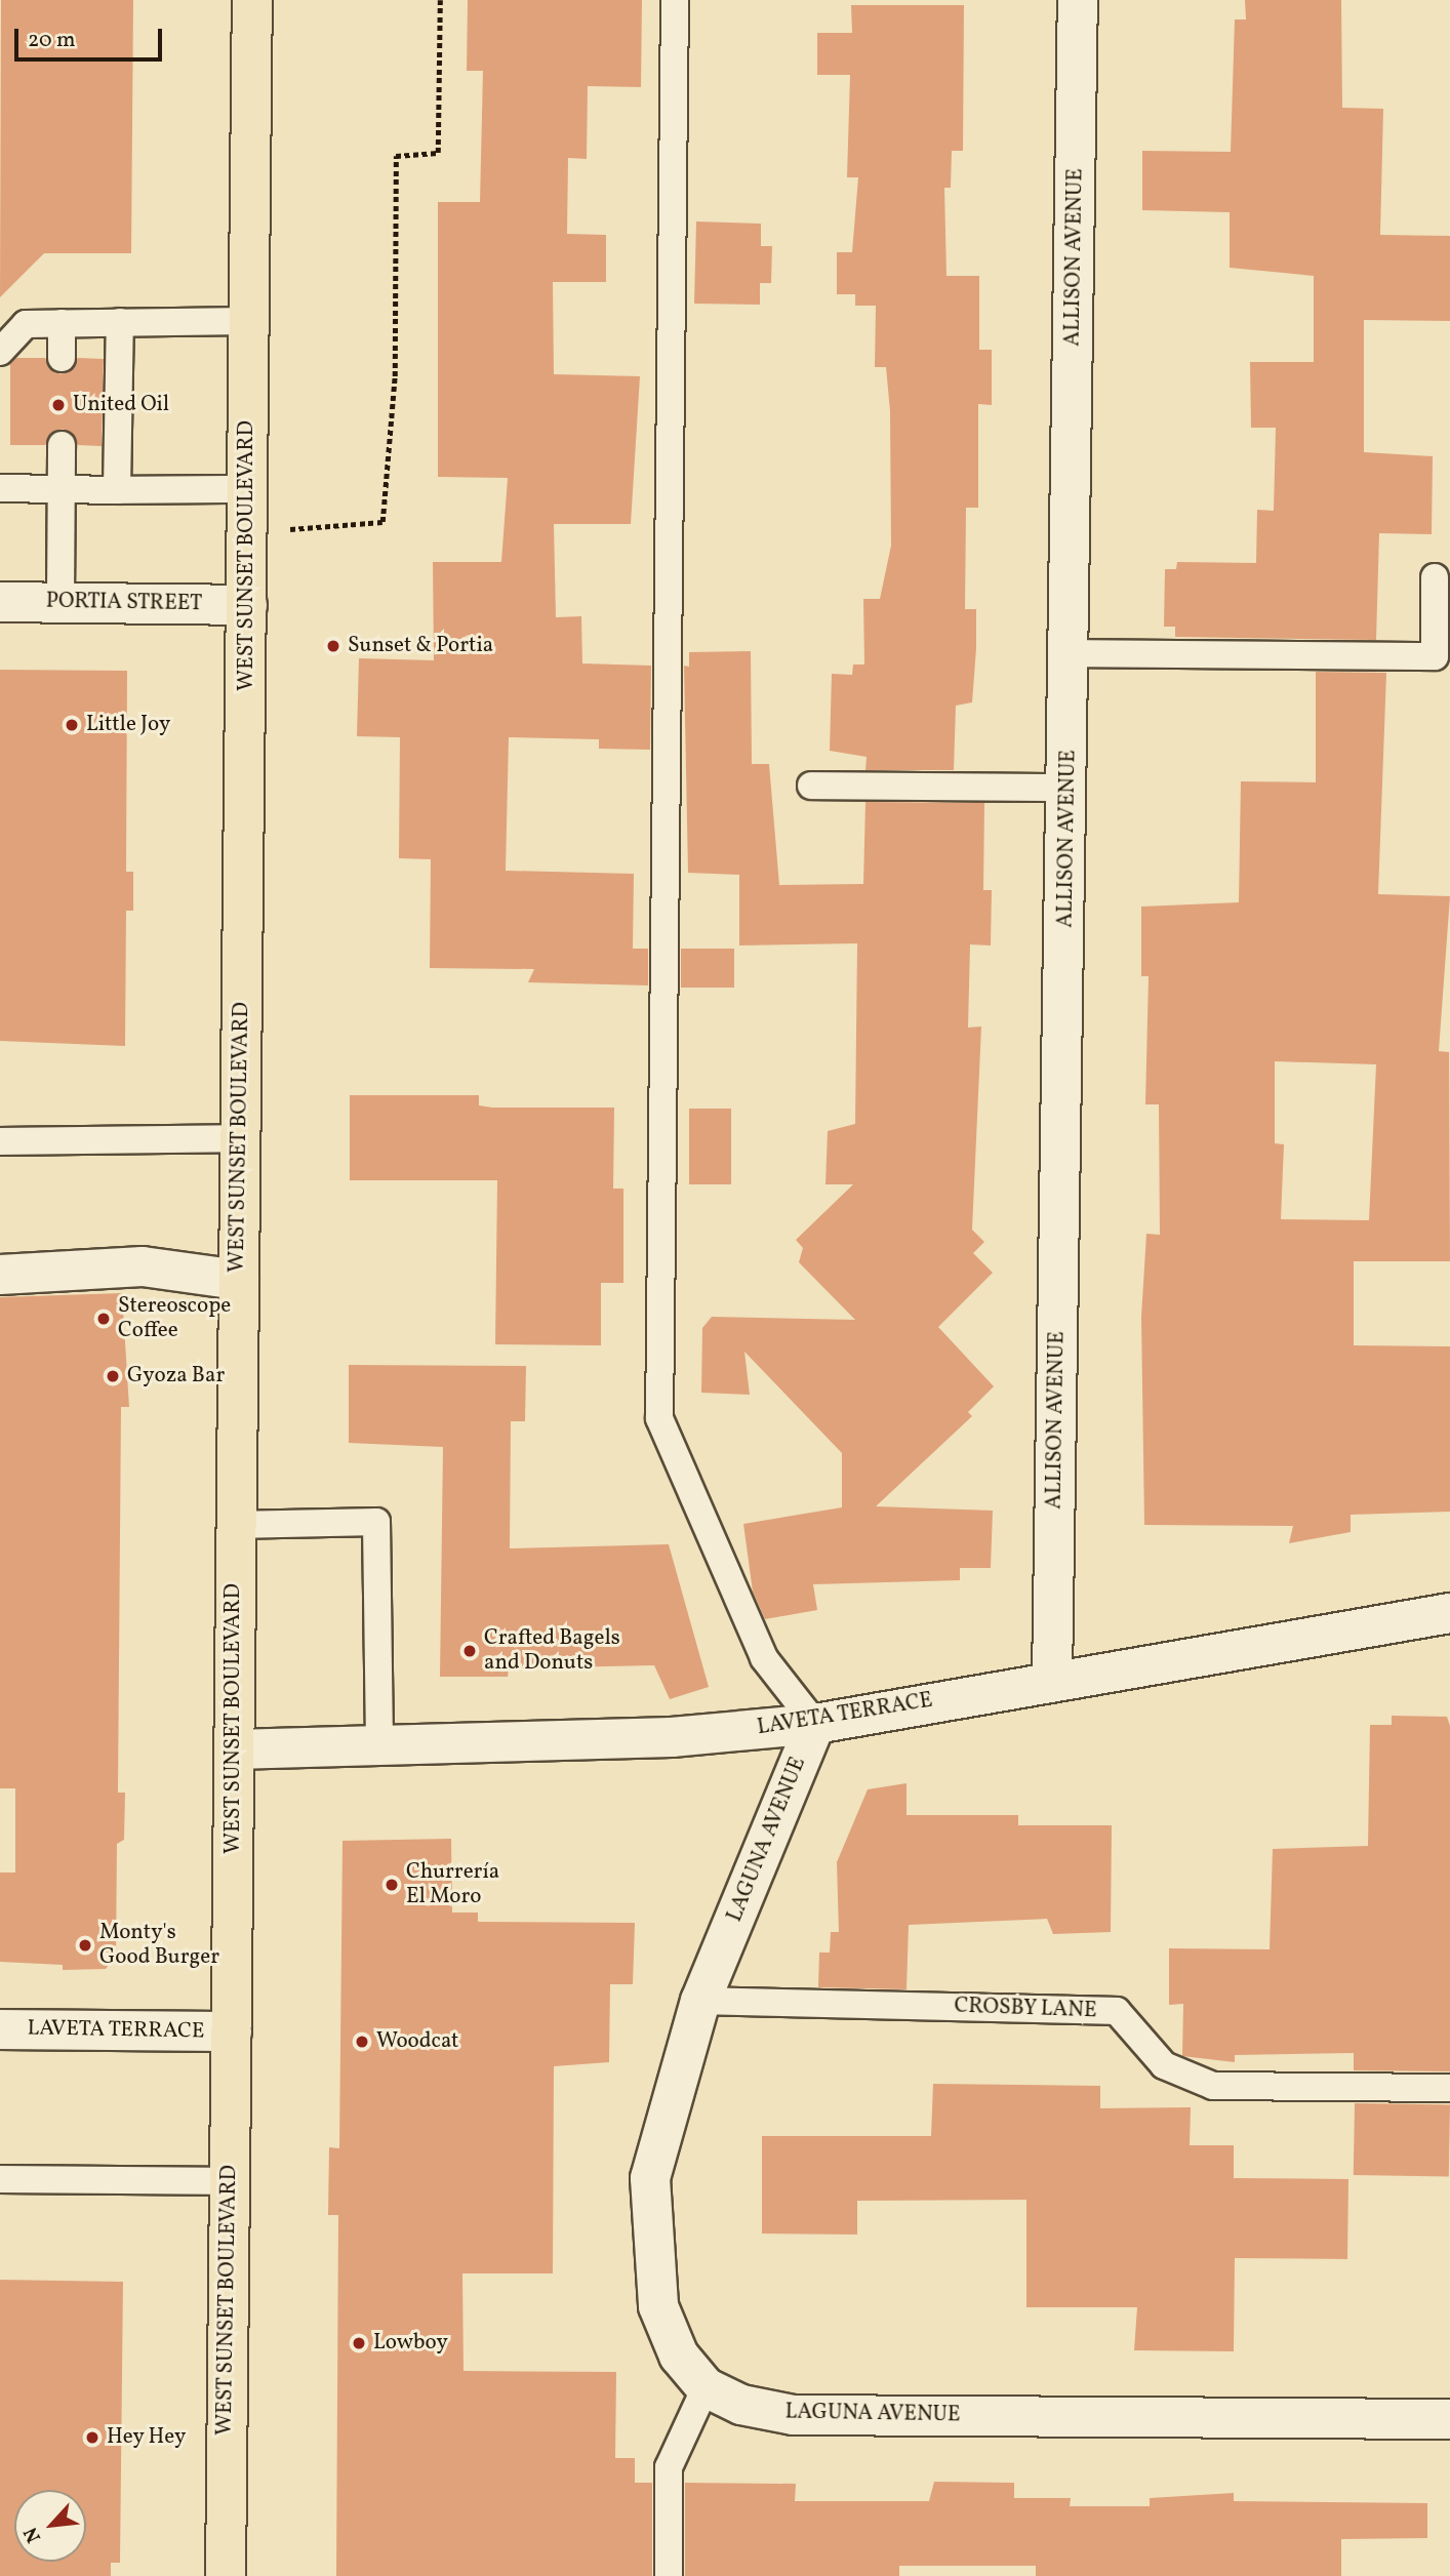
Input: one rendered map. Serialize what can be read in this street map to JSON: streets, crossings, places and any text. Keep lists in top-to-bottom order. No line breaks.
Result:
{"streets":{"main road":["WEST SUNSET BOULEVARD"],"street":["ALLISON AVENUE","PORTIA STREET","LAVETA TERRACE","LAGUNA AVENUE"],"lane":["CROSBY LANE"]},"crossings":[["ALLISON AVENUE","LAVETA TERRACE"],["WEST SUNSET BOULEVARD","PORTIA STREET"],["WEST SUNSET BOULEVARD","LAVETA TERRACE"],["LAVETA TERRACE","LAGUNA AVENUE"],["LAGUNA AVENUE","CROSBY LANE"]],"places":["United Oil","Sunset & Portia","Little Joy","Stereoscope Coffee","Gyoza Bar","Crafted Bagels and Donuts","Churrería El Moro","Monty's Good Burger","Woodcat","Lowboy","Hey Hey"],"scale_bar":"20 m","north":"bottom left"}
